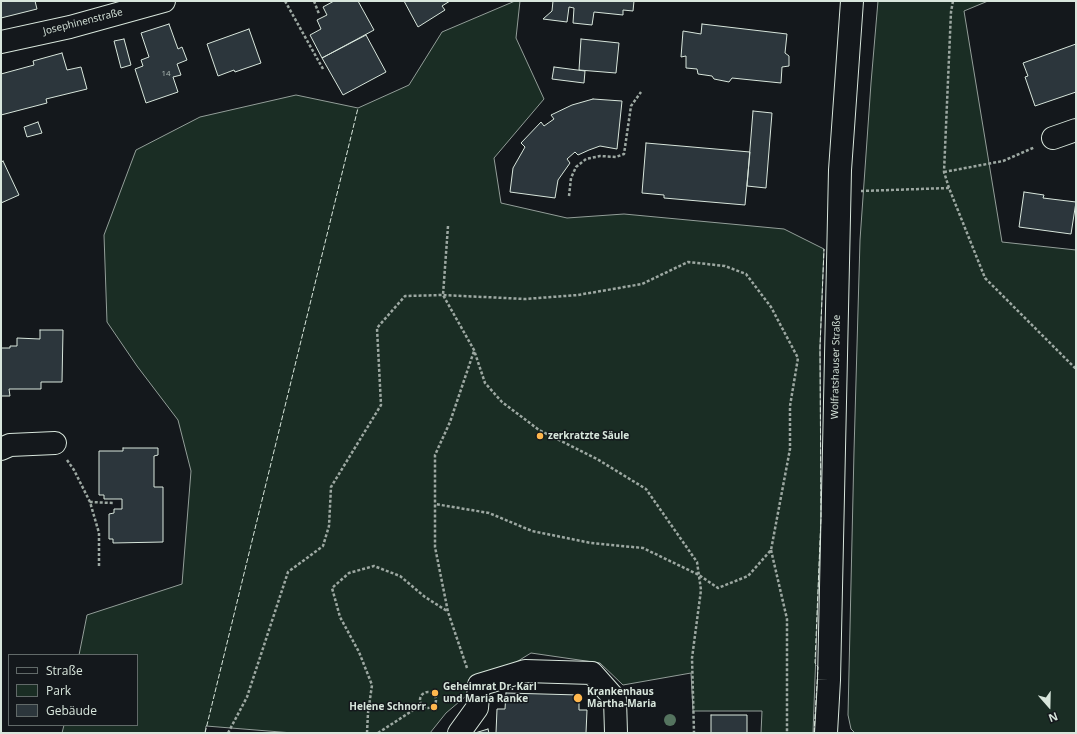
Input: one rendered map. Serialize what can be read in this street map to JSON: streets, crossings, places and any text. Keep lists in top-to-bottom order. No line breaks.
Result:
{"streets":{"main road":["Josephinenstraße","Wolfratshauser Straße"]},"places":["zerkratzte Säule","Geheimrat Dr. Karl und Maria Ranke","Krankenhaus Martha-Maria","Helene Schnorr"],"house_numbers":["14"],"legend":["Straße","Park","Gebäude"],"north":"bottom"}
